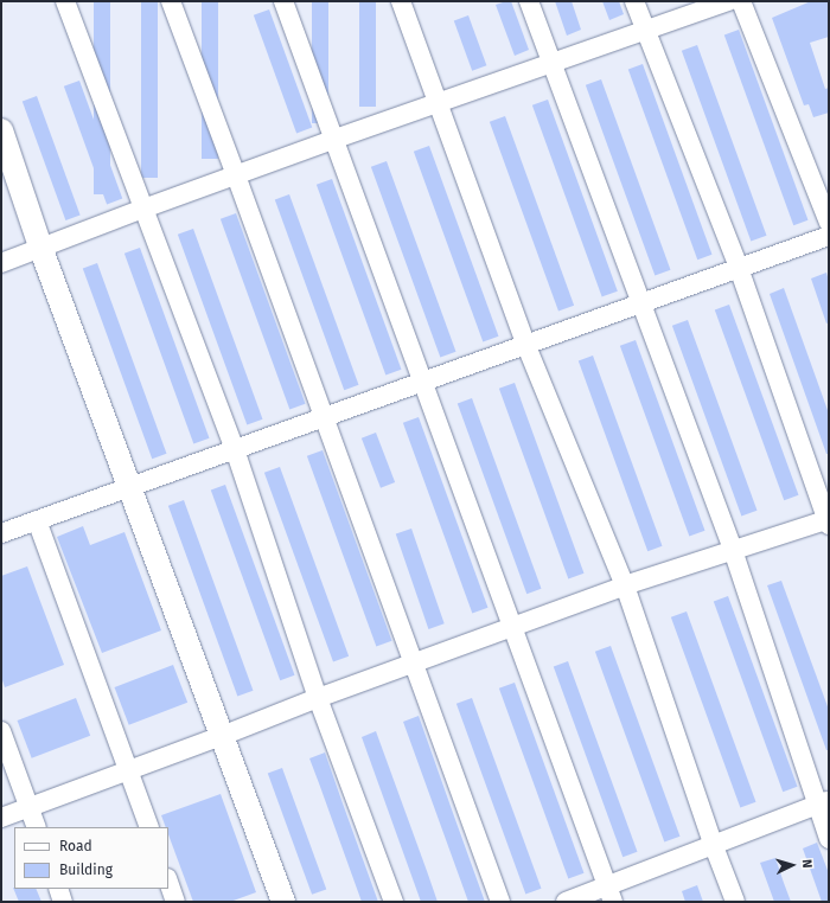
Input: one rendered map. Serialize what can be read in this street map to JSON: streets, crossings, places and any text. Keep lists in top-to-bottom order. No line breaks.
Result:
{"legend":["Road","Building"],"north":"right"}
